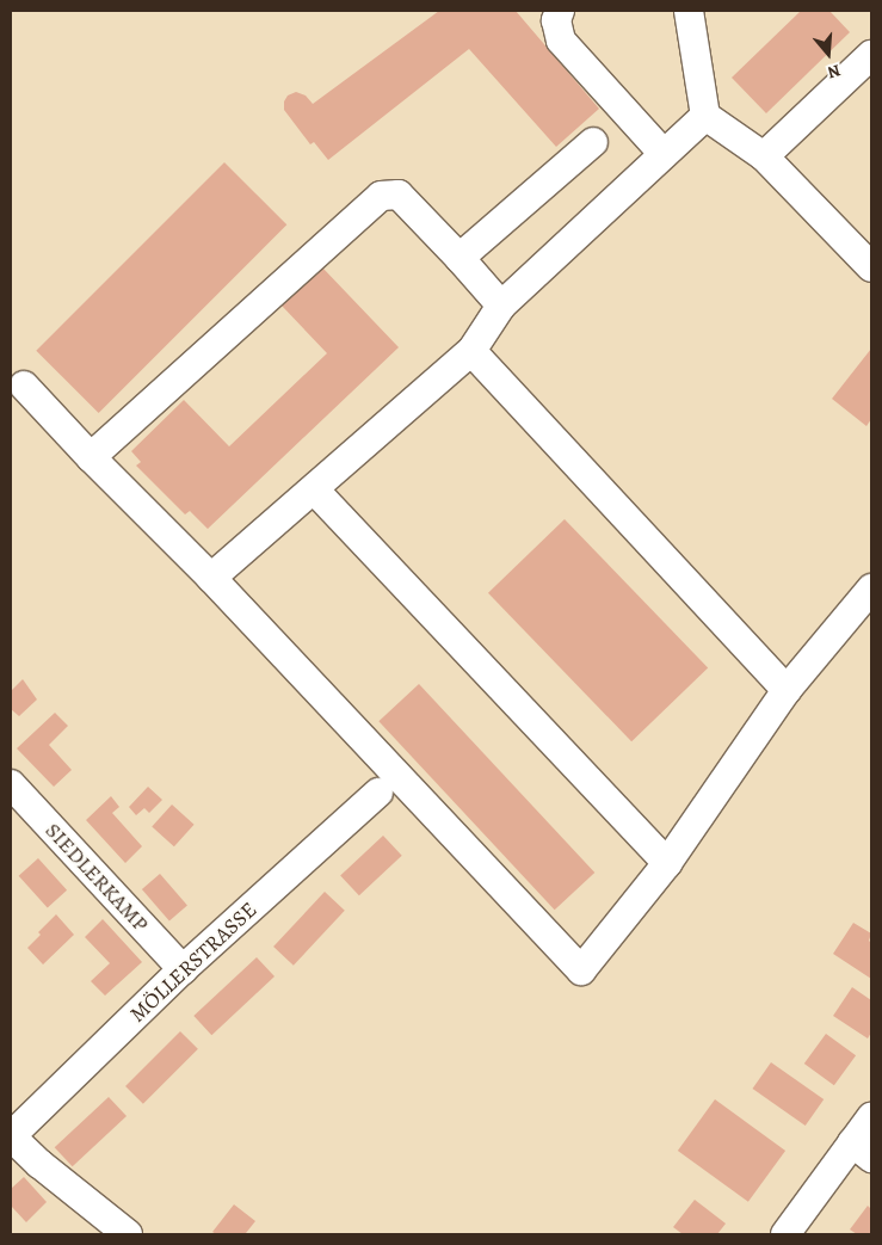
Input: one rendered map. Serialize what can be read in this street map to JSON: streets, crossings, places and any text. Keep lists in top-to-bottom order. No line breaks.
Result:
{"streets":{"street":["SIEDLERKAMP","MÖLLERSTRASSE"]},"crossings":[["SIEDLERKAMP","MÖLLERSTRASSE"]],"north":"bottom"}
